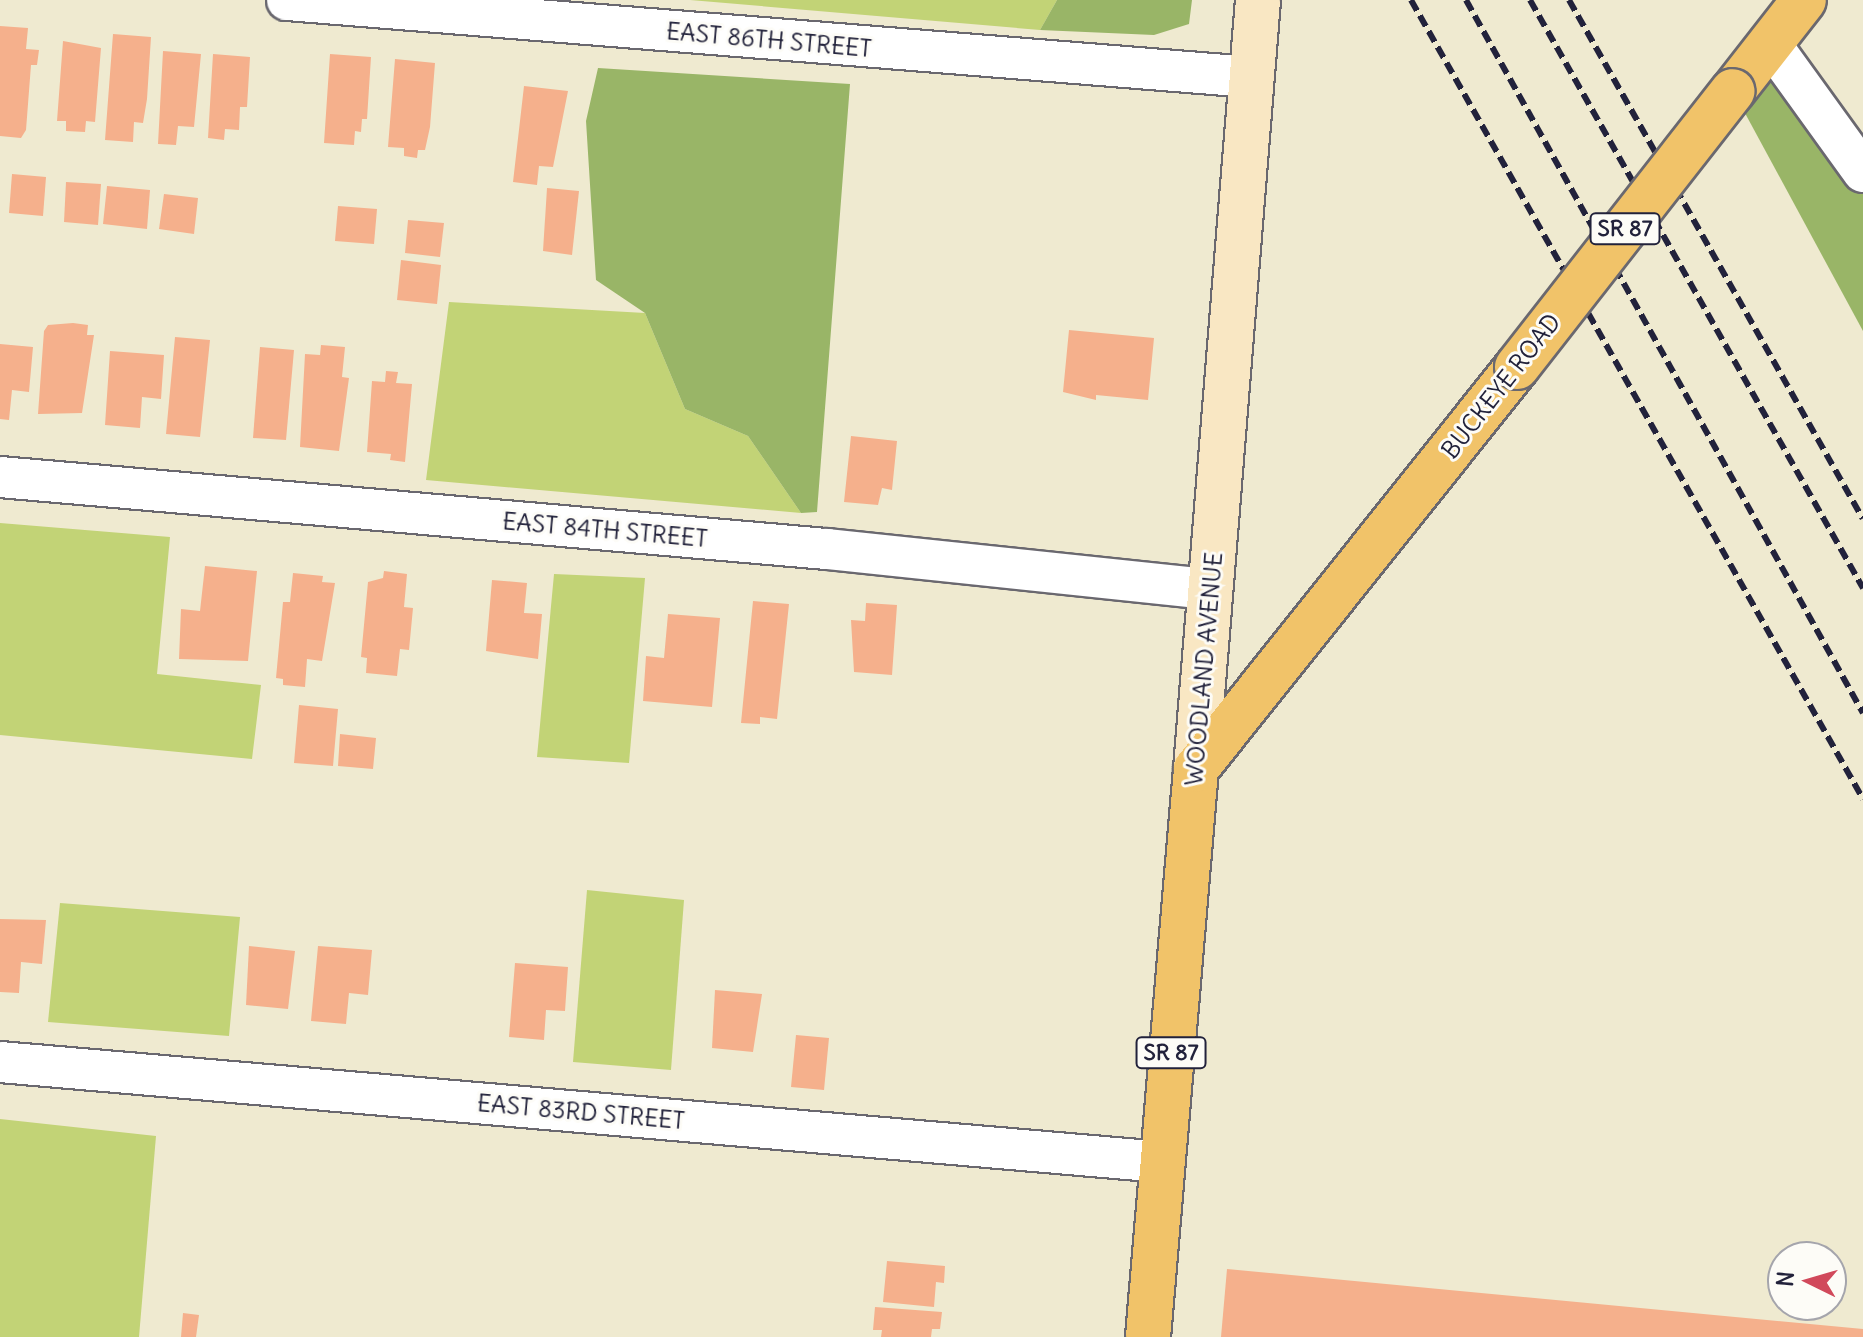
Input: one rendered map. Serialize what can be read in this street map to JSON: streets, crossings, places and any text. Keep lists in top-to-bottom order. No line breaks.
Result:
{"streets":{"main road":["SR 87","BUCKEYE ROAD","WOODLAND AVENUE"],"street":["EAST 86TH STREET","EAST 84TH STREET","EAST 83RD STREET"]},"crossings":[["EAST 86TH STREET","WOODLAND AVENUE"],["BUCKEYE ROAD","WOODLAND AVENUE"],["EAST 84TH STREET","WOODLAND AVENUE"],["WOODLAND AVENUE","EAST 83RD STREET"]],"north":"left"}
